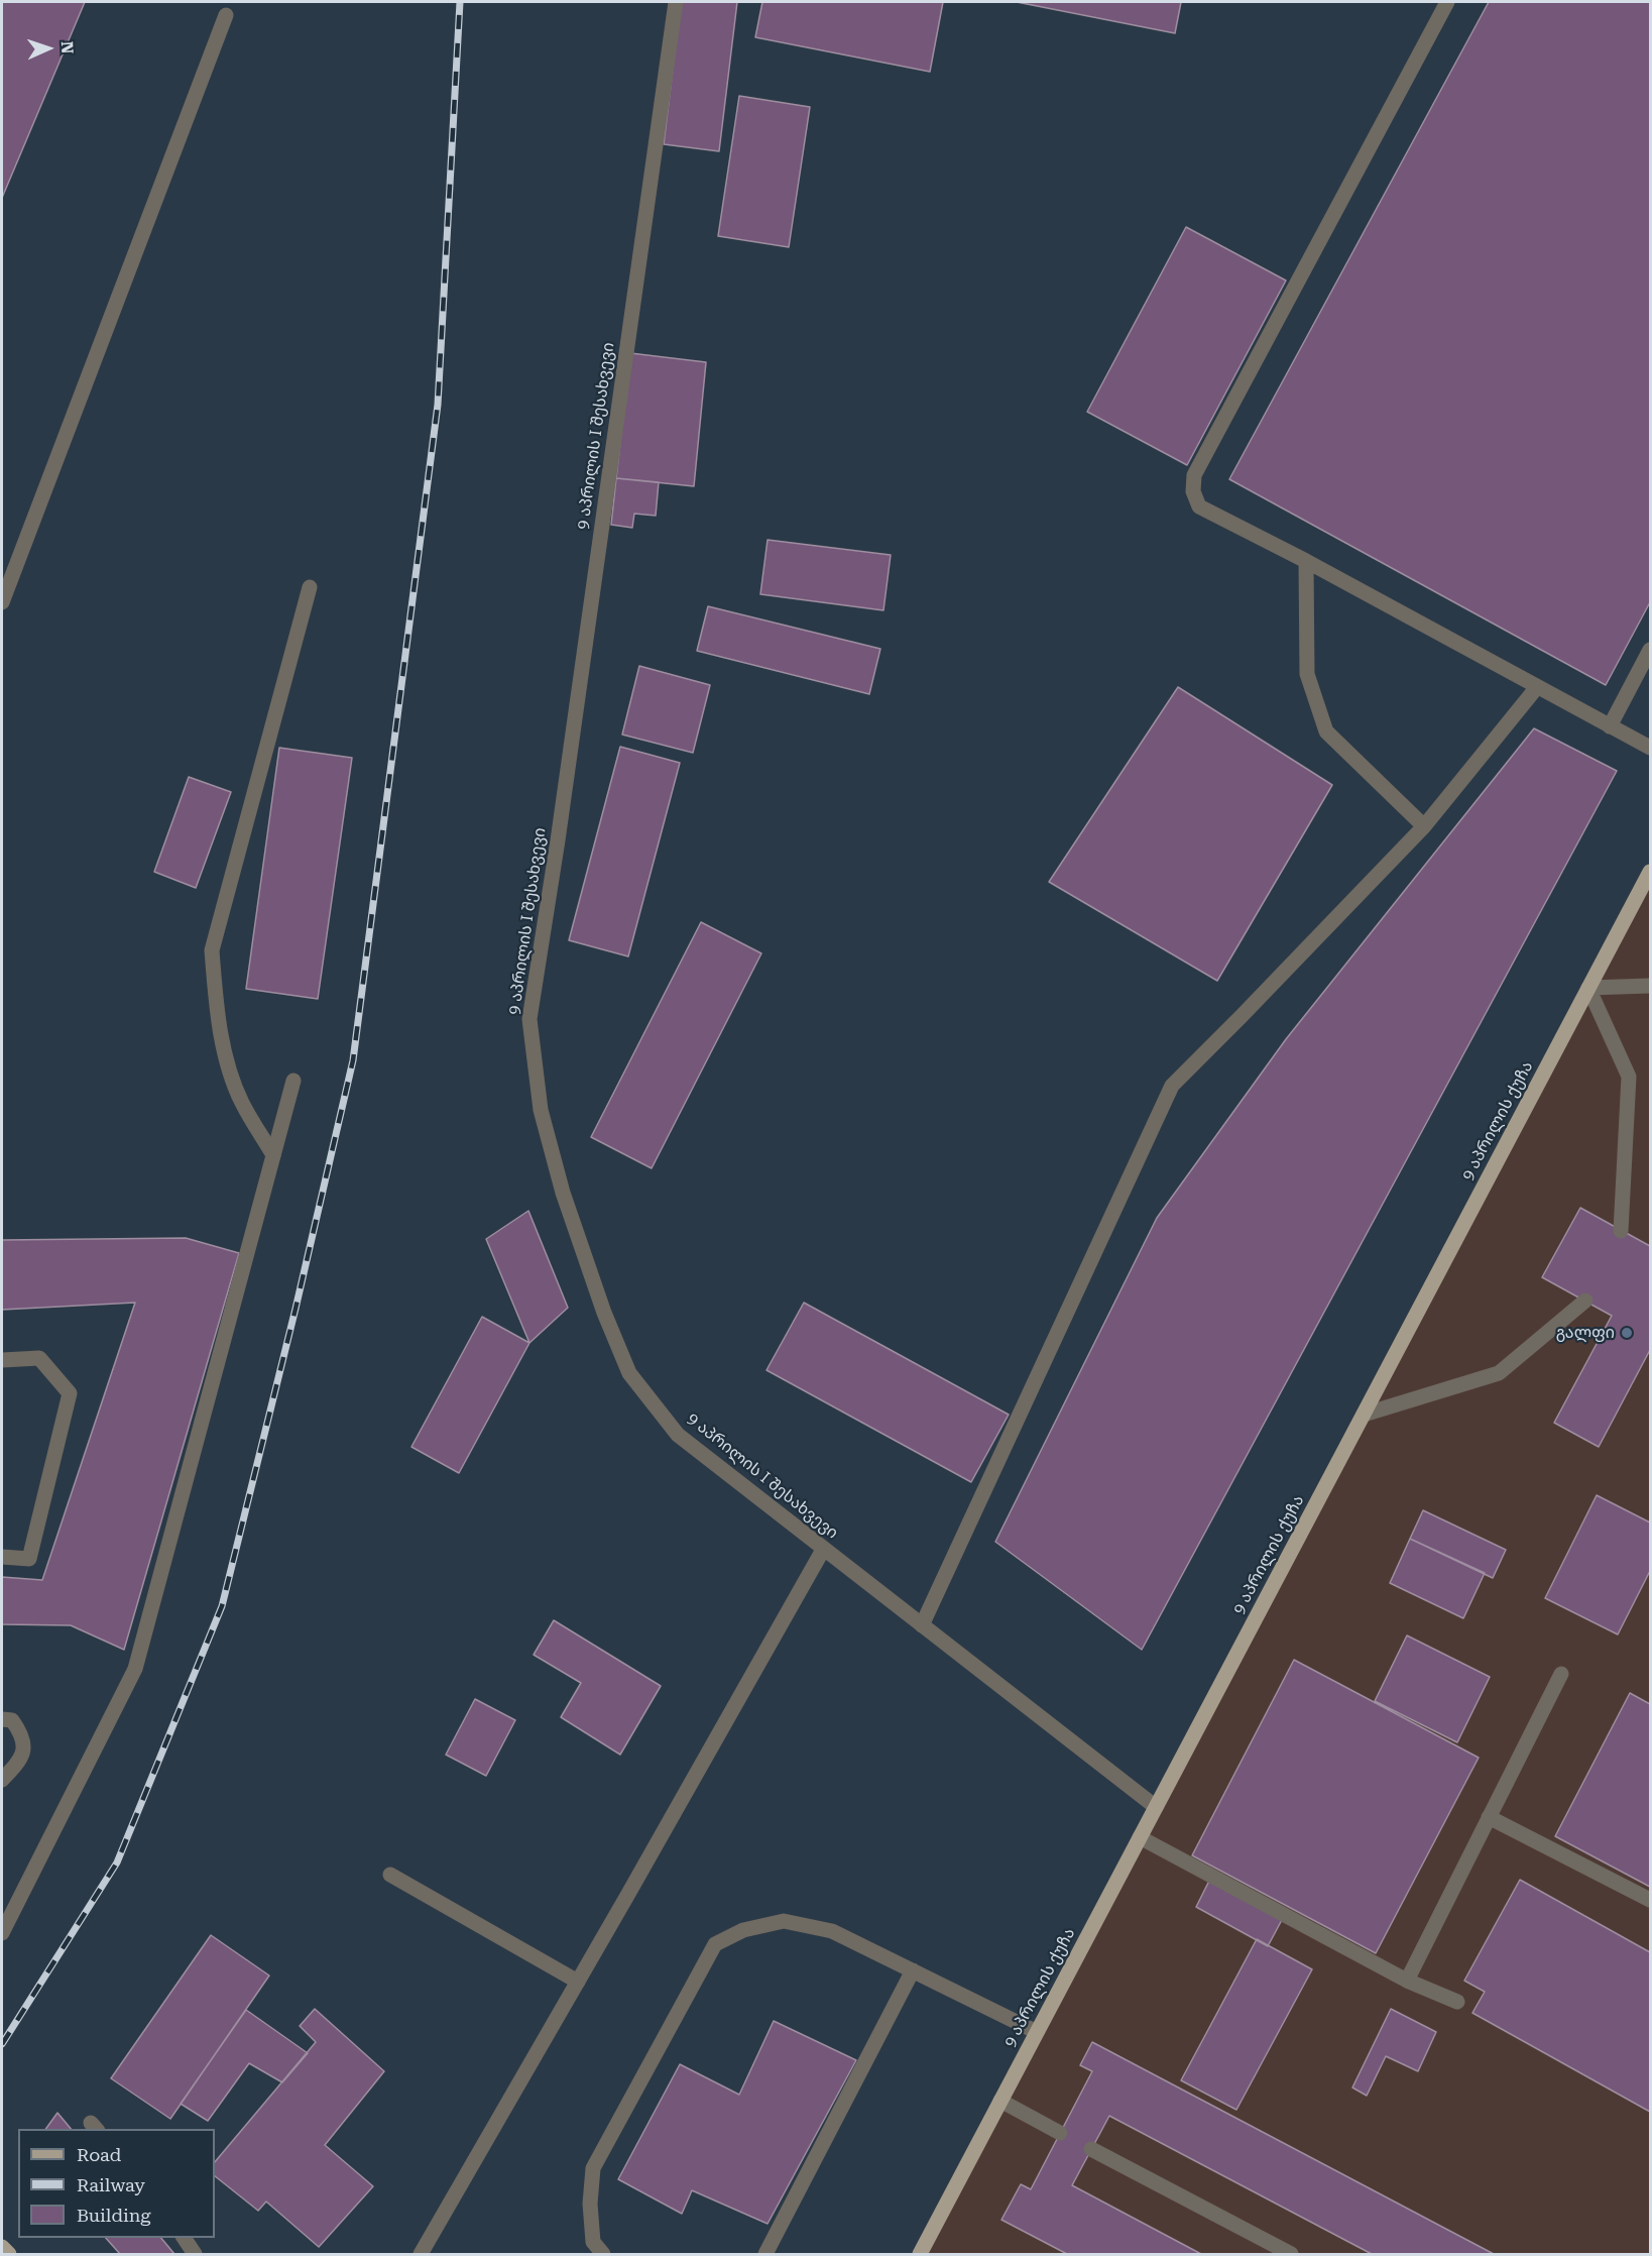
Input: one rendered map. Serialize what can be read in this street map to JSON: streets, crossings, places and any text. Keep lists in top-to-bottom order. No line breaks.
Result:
{"streets":{"main road":["9 აპრილის ქუჩა"],"street":["9 აპრილის I შესახვევი"]},"crossings":[["9 აპრილის I შესახვევი","9 აპრილის ქუჩა"]],"places":["გალფი"],"legend":["Road","Railway","Building"],"north":"right"}
